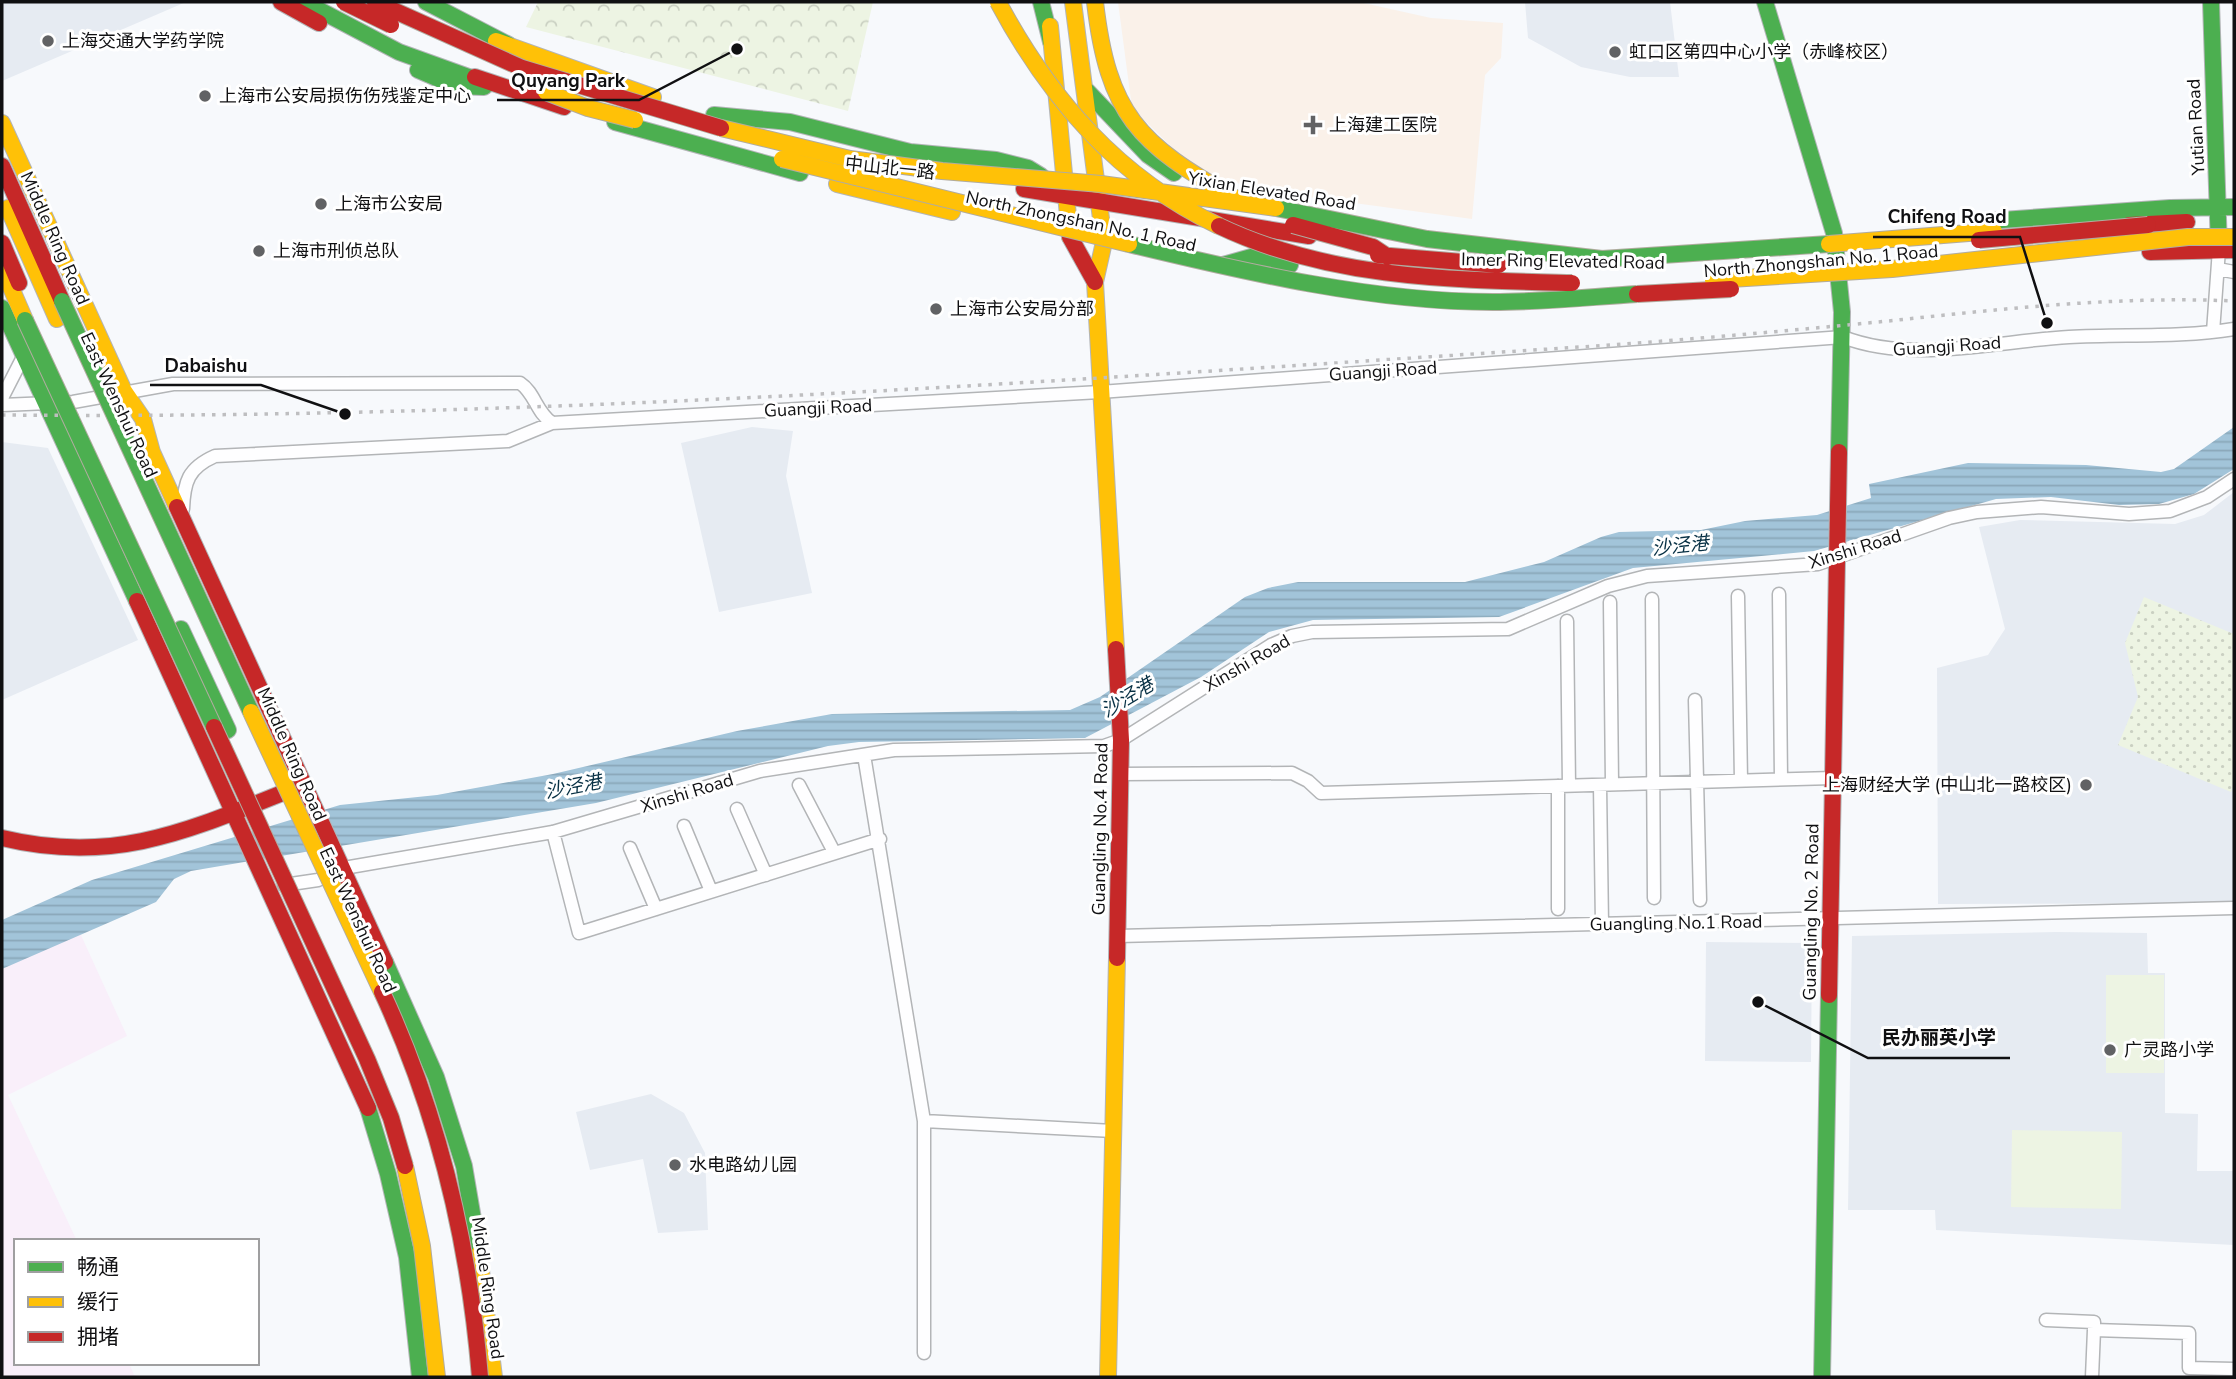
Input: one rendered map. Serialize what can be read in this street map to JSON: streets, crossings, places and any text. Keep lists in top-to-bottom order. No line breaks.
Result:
{"streets":{"main road":["Yutian Road","中山北一路","Yixian Elevated Road","North Zhongshan No. 1 Road","Middle Ring Road","Inner Ring Elevated Road","East Wenshui Road","Guangling No.4 Road","Guangling No. 2 Road"],"street":["Guangji Road","Xinshi Road","Guangling No.1 Road"]},"crossings":[["Yutian Road","North Zhongshan No. 1 Road"],["中山北一路","North Zhongshan No. 1 Road"],["Yixian Elevated Road","Inner Ring Elevated Road"],["North Zhongshan No. 1 Road","Inner Ring Elevated Road"],["North Zhongshan No. 1 Road","Guangling No. 2 Road"],["Guangji Road","East Wenshui Road"],["Guangji Road","Guangling No.4 Road"],["Guangji Road","Guangling No. 2 Road"],["East Wenshui Road","Xinshi Road"],["Xinshi Road","Guangling No.4 Road"],["Xinshi Road","Guangling No. 2 Road"],["Guangling No.4 Road","Guangling No.1 Road"],["Guangling No. 2 Road","Guangling No.1 Road"]],"water":["沙泾港"],"places":{"other":["上海交通大学药学院","Quyang Park","虹口区第四中心小学（赤峰校区）","上海市公安局损伤伤残鉴定中心","上海市公安局","上海市刑侦总队","上海市公安局分部","Chifeng Road","Dabaishu","上海财经大学 (中山北一路校区)","民办丽英小学","广灵路小学","水电路幼儿园"],"health":["上海建工医院"]},"legend":["畅通","缓行","拥堵"]}
